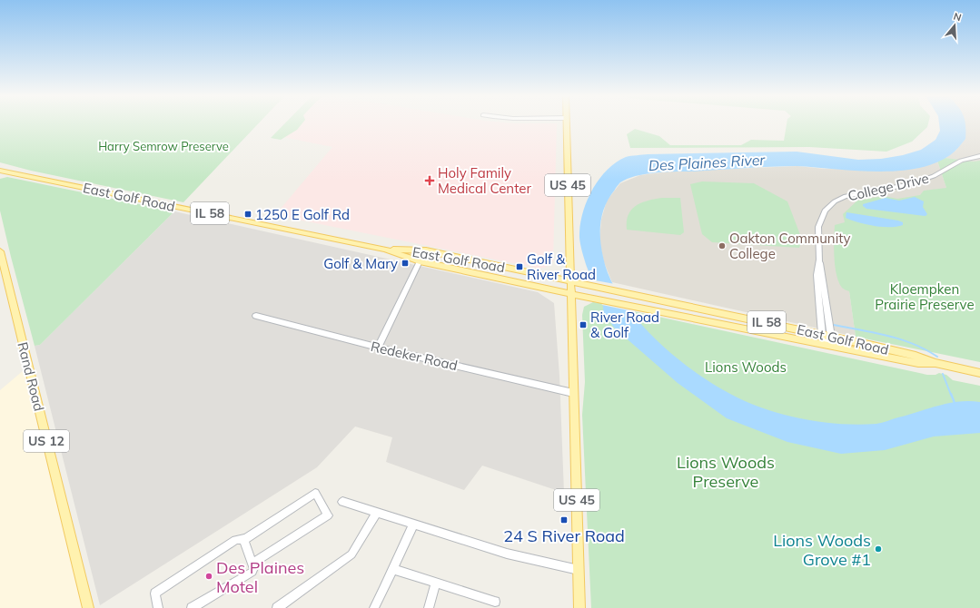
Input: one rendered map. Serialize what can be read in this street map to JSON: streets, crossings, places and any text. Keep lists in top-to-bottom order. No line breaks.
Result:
{"streets":{"main road":["US 45","East Golf Road","IL 58","Rand Road","US 12"],"street":["College Drive","Redeker Road"]},"crossings":[["US 45","East Golf Road"],["US 45","Redeker Road"],["College Drive","East Golf Road"]],"water":["Des Plaines River"],"parks":["Harry Semrow Preserve","Kloempken Prairie Preserve","Lions Woods","Lions Woods Preserve"],"places":{"health":["Holy Family Medical Center"],"transit":["1250 E Golf Rd","Golf & Mary","Golf & River Road","River Road & Golf","24 S River Road"],"other":["Oakton Community College","Lions Woods Grove #1","Des Plaines Motel"]},"north":"top"}
